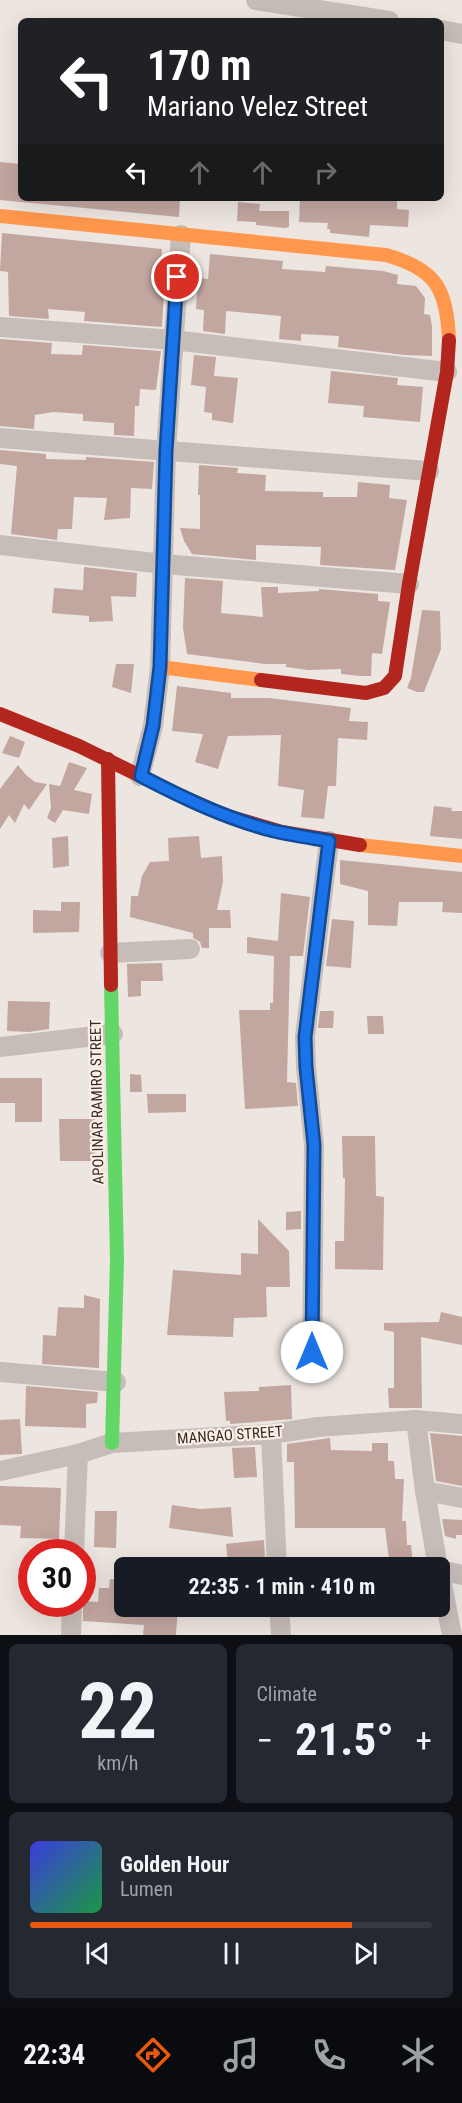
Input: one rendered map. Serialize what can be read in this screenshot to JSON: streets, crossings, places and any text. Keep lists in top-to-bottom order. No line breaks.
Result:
{"streets":{"street":["APOLINAR RAMIRO STREET","MANGAO STREET"]},"crossings":[["APOLINAR RAMIRO STREET","MANGAO STREET"]],"page":{"turn":["170 m","Mariano Velez Street"],"limit":"30","trip":"22:35 · 1 min · 410 m","tile":[["22","km/h"],"Climate"],"heat":["−","21.5°","+"],"song":["Golden Hour","Lumen"],"tabs":"22:34"}}
